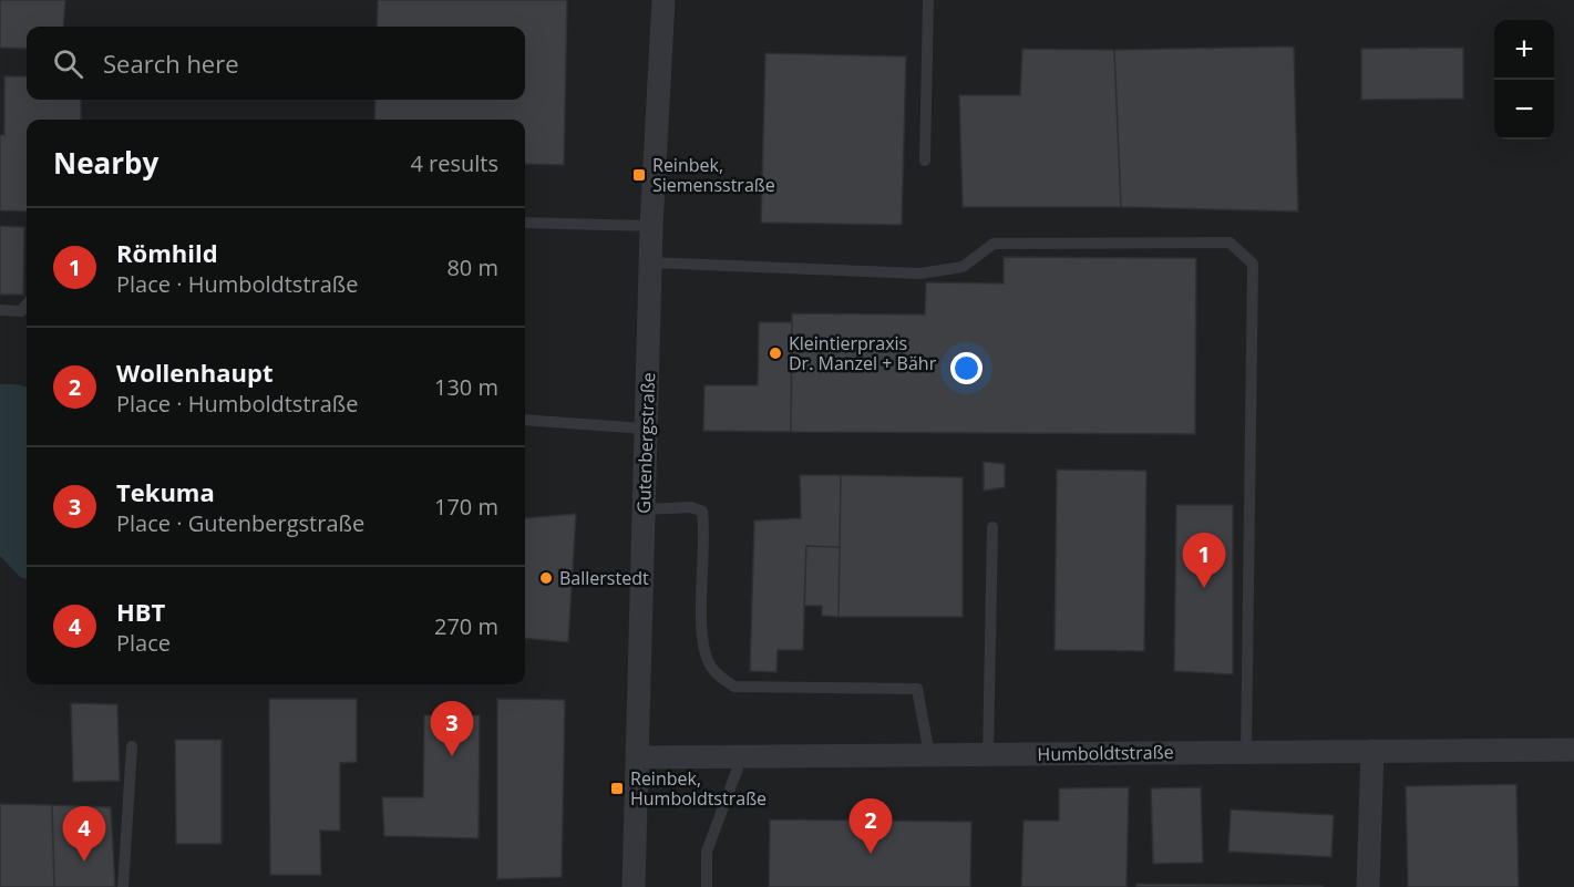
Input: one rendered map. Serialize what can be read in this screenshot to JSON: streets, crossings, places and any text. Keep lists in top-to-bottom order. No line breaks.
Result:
{"streets":{"street":["Gutenbergstraße","Humboldtstraße"]},"crossings":[["Gutenbergstraße","Humboldtstraße"]],"places":{"transit":["Reinbek, Siemensstraße","Reinbek, Humboldtstraße"],"other":["Kleintierpraxis Dr. Manzel + Bähr","Ballerstedt"]},"page":{"map_buttons":["+","−"],"search":"Search here","heading":["Nearby","4 results"],"list":[{"mark":"1","name":"Römhild","note":"Place · Humboldtstraße","value":"80 m"},{"mark":"2","name":"Wollenhaupt","note":"Place · Humboldtstraße","value":"130 m"},{"mark":"3","name":"Tekuma","note":"Place · Gutenbergstraße","value":"170 m"},{"mark":"4","name":"HBT","note":"Place","value":"270 m"}],"pins":["1","3","2","4"]}}
